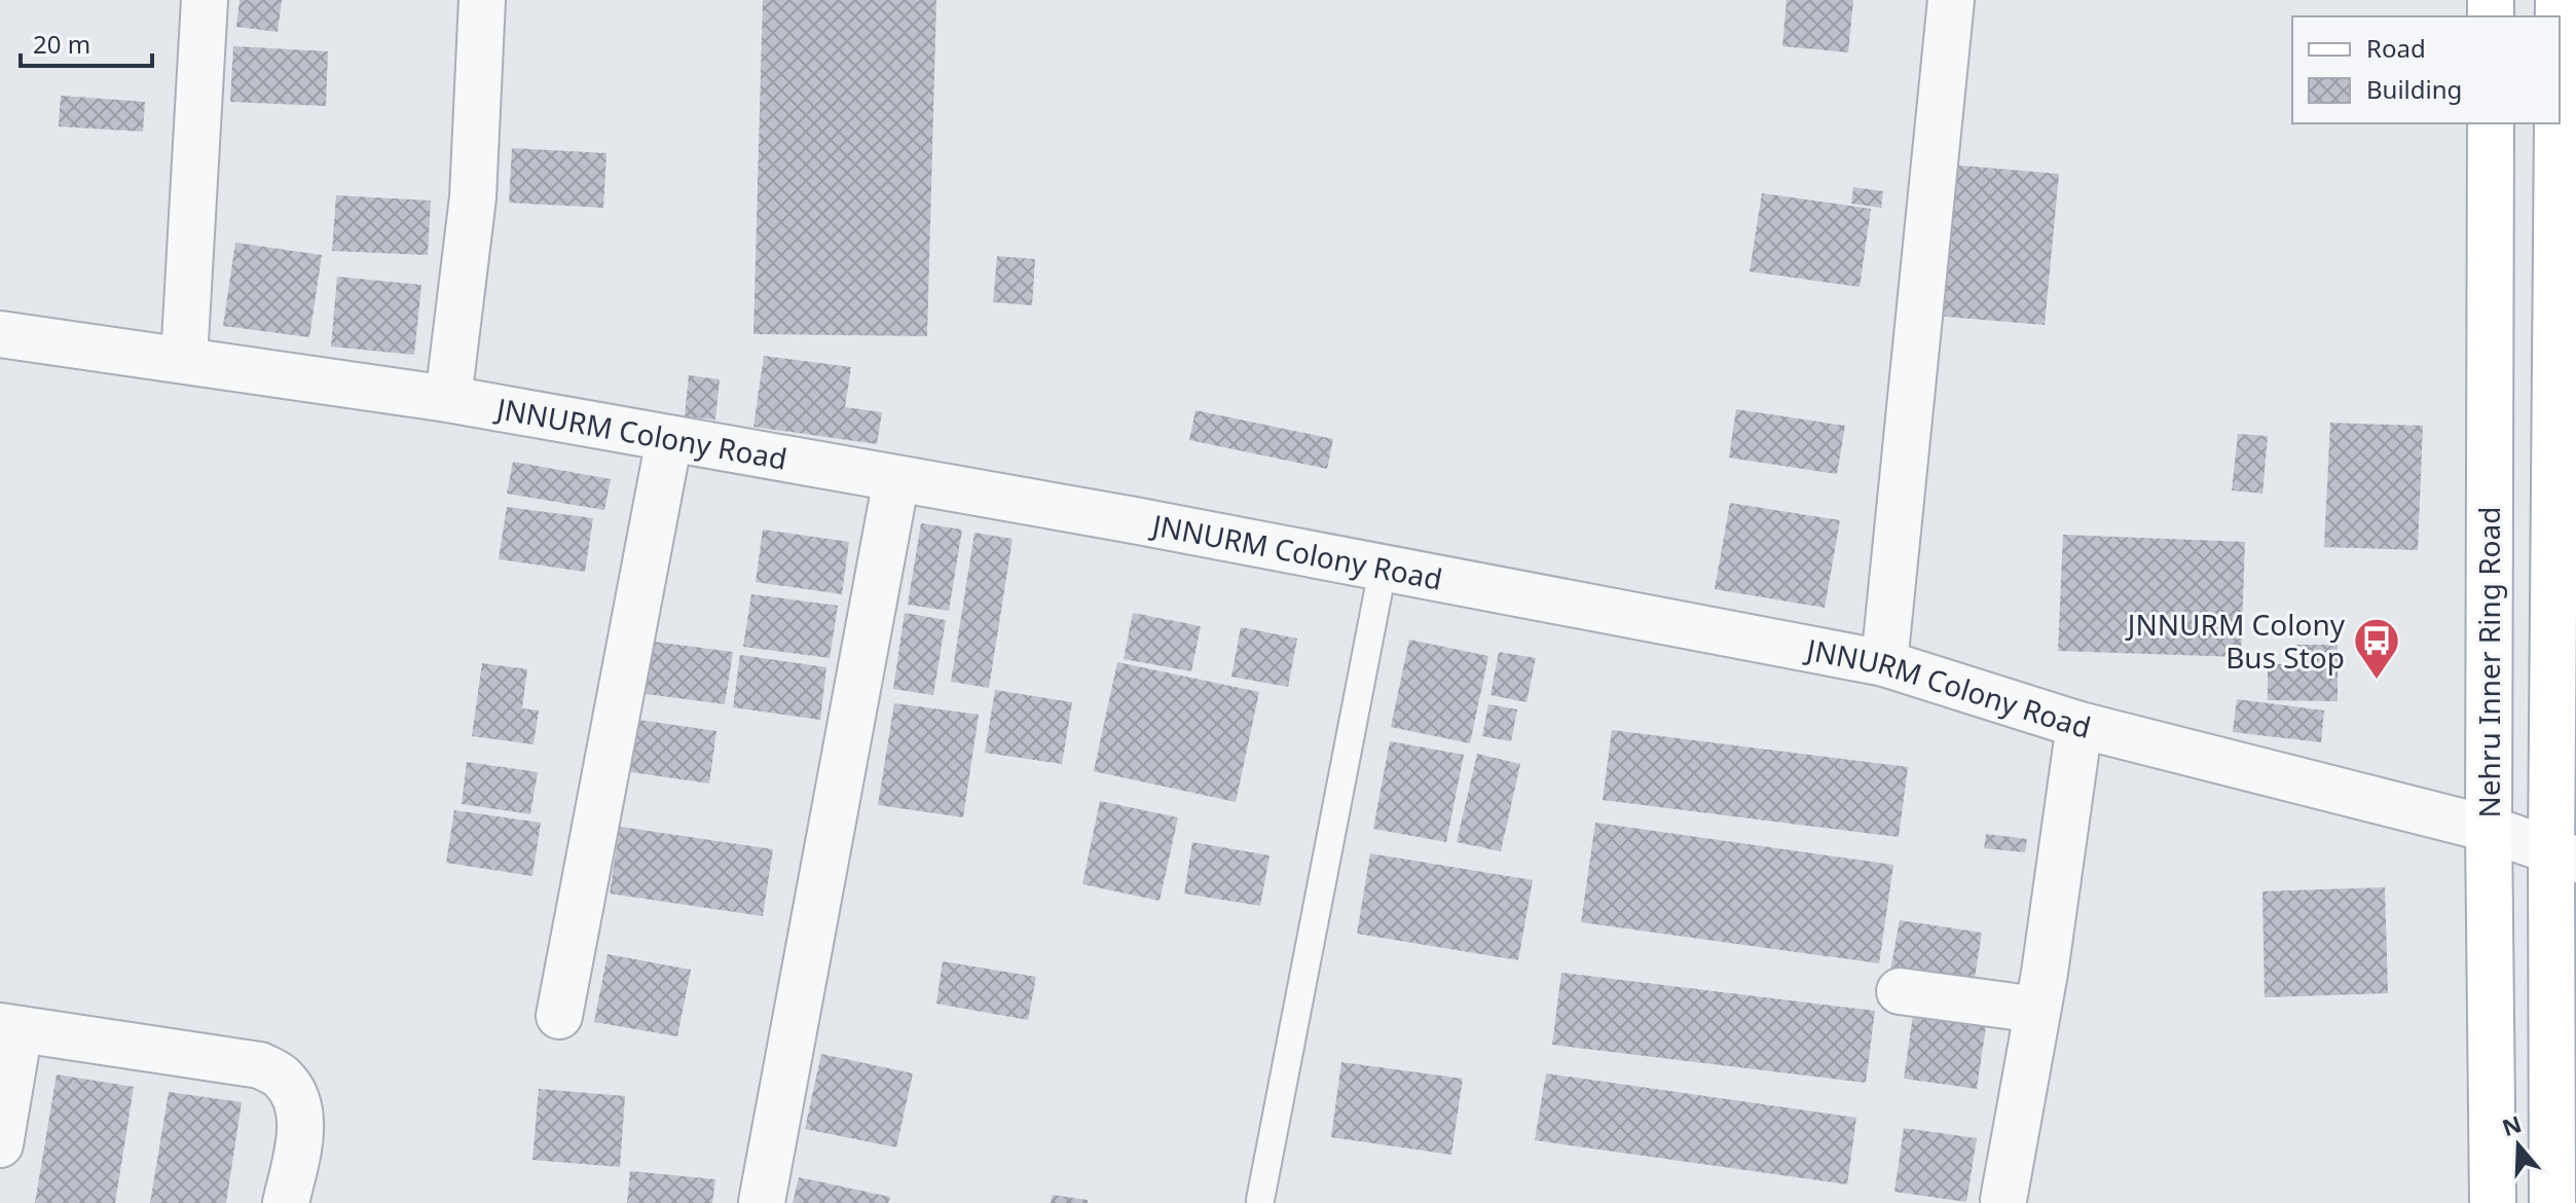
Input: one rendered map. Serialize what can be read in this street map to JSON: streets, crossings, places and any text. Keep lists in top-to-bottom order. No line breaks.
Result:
{"streets":{"main road":["Nehru Inner Ring Road"],"street":["JNNURM Colony Road"]},"crossings":[["JNNURM Colony Road","Nehru Inner Ring Road"]],"places":{"bus stop":["JNNURM Colony Bus Stop"]},"legend":["Road","Building"],"scale_bar":"20 m","north":"top"}
